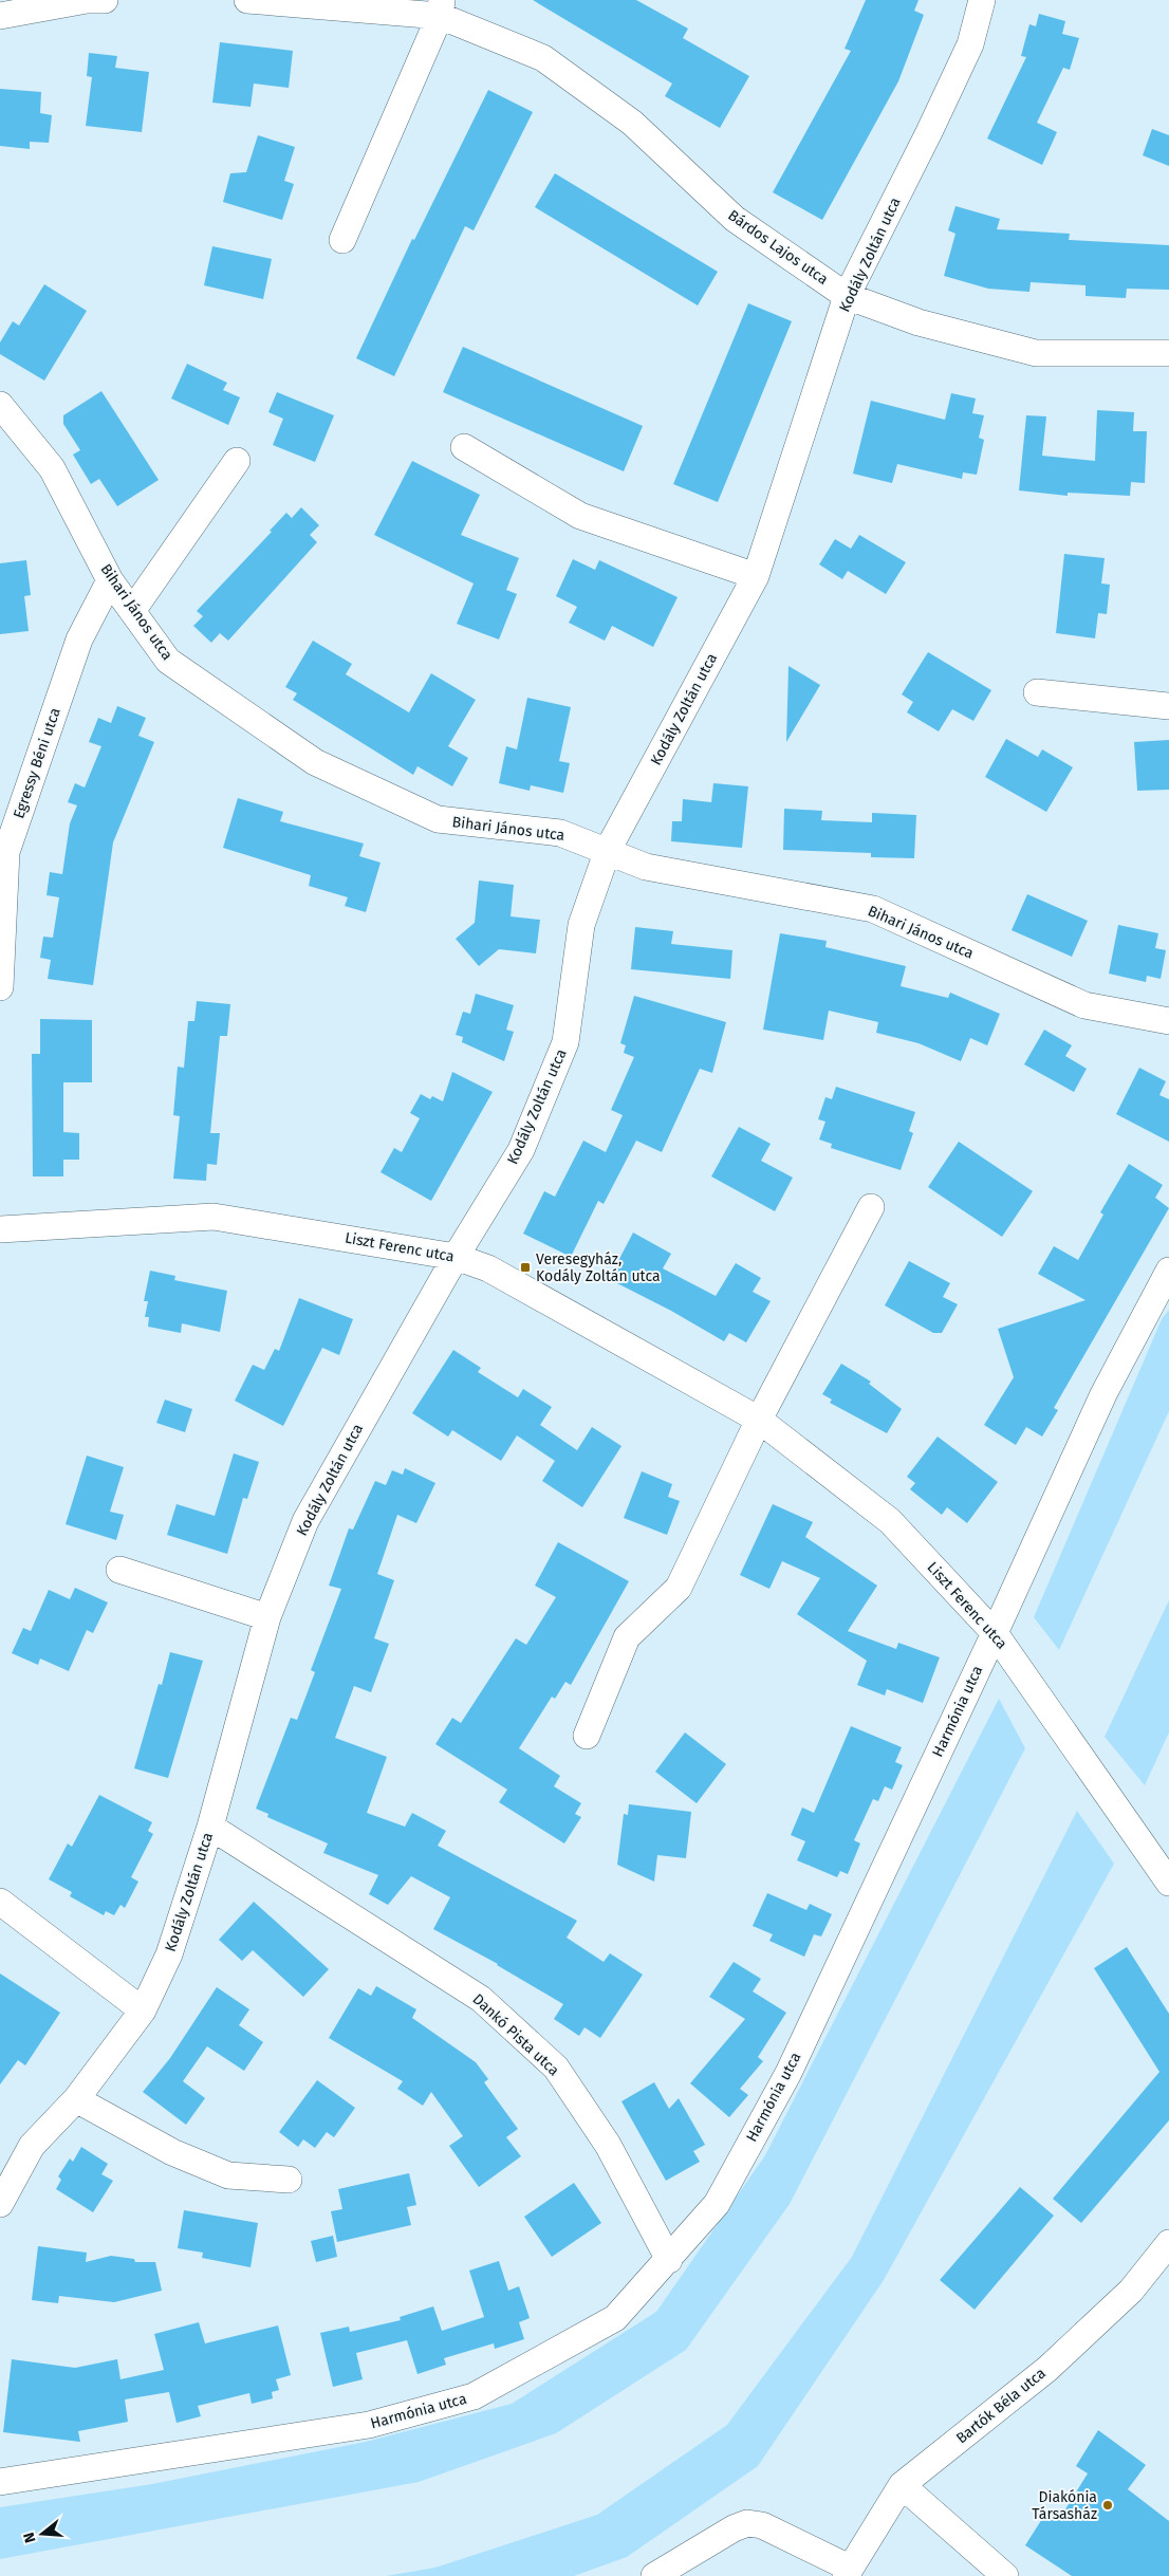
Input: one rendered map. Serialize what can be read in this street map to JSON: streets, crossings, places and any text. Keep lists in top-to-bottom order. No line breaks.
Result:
{"streets":{"street":["Bárdos Lajos utca","Kodály Zoltán utca","Bihari János utca","Egressy Béni utca","Liszt Ferenc utca","Harmónia utca","Dankó Pista utca","Bartók Béla utca"]},"crossings":[["Bárdos Lajos utca","Kodály Zoltán utca"],["Kodály Zoltán utca","Bihari János utca"],["Kodály Zoltán utca","Liszt Ferenc utca"],["Kodály Zoltán utca","Dankó Pista utca"],["Bihari János utca","Egressy Béni utca"],["Liszt Ferenc utca","Harmónia utca"],["Harmónia utca","Dankó Pista utca"]],"places":{"transit":["Veresegyház, Kodály Zoltán utca"],"other":["Diakónia Társasház"]},"north":"left"}
